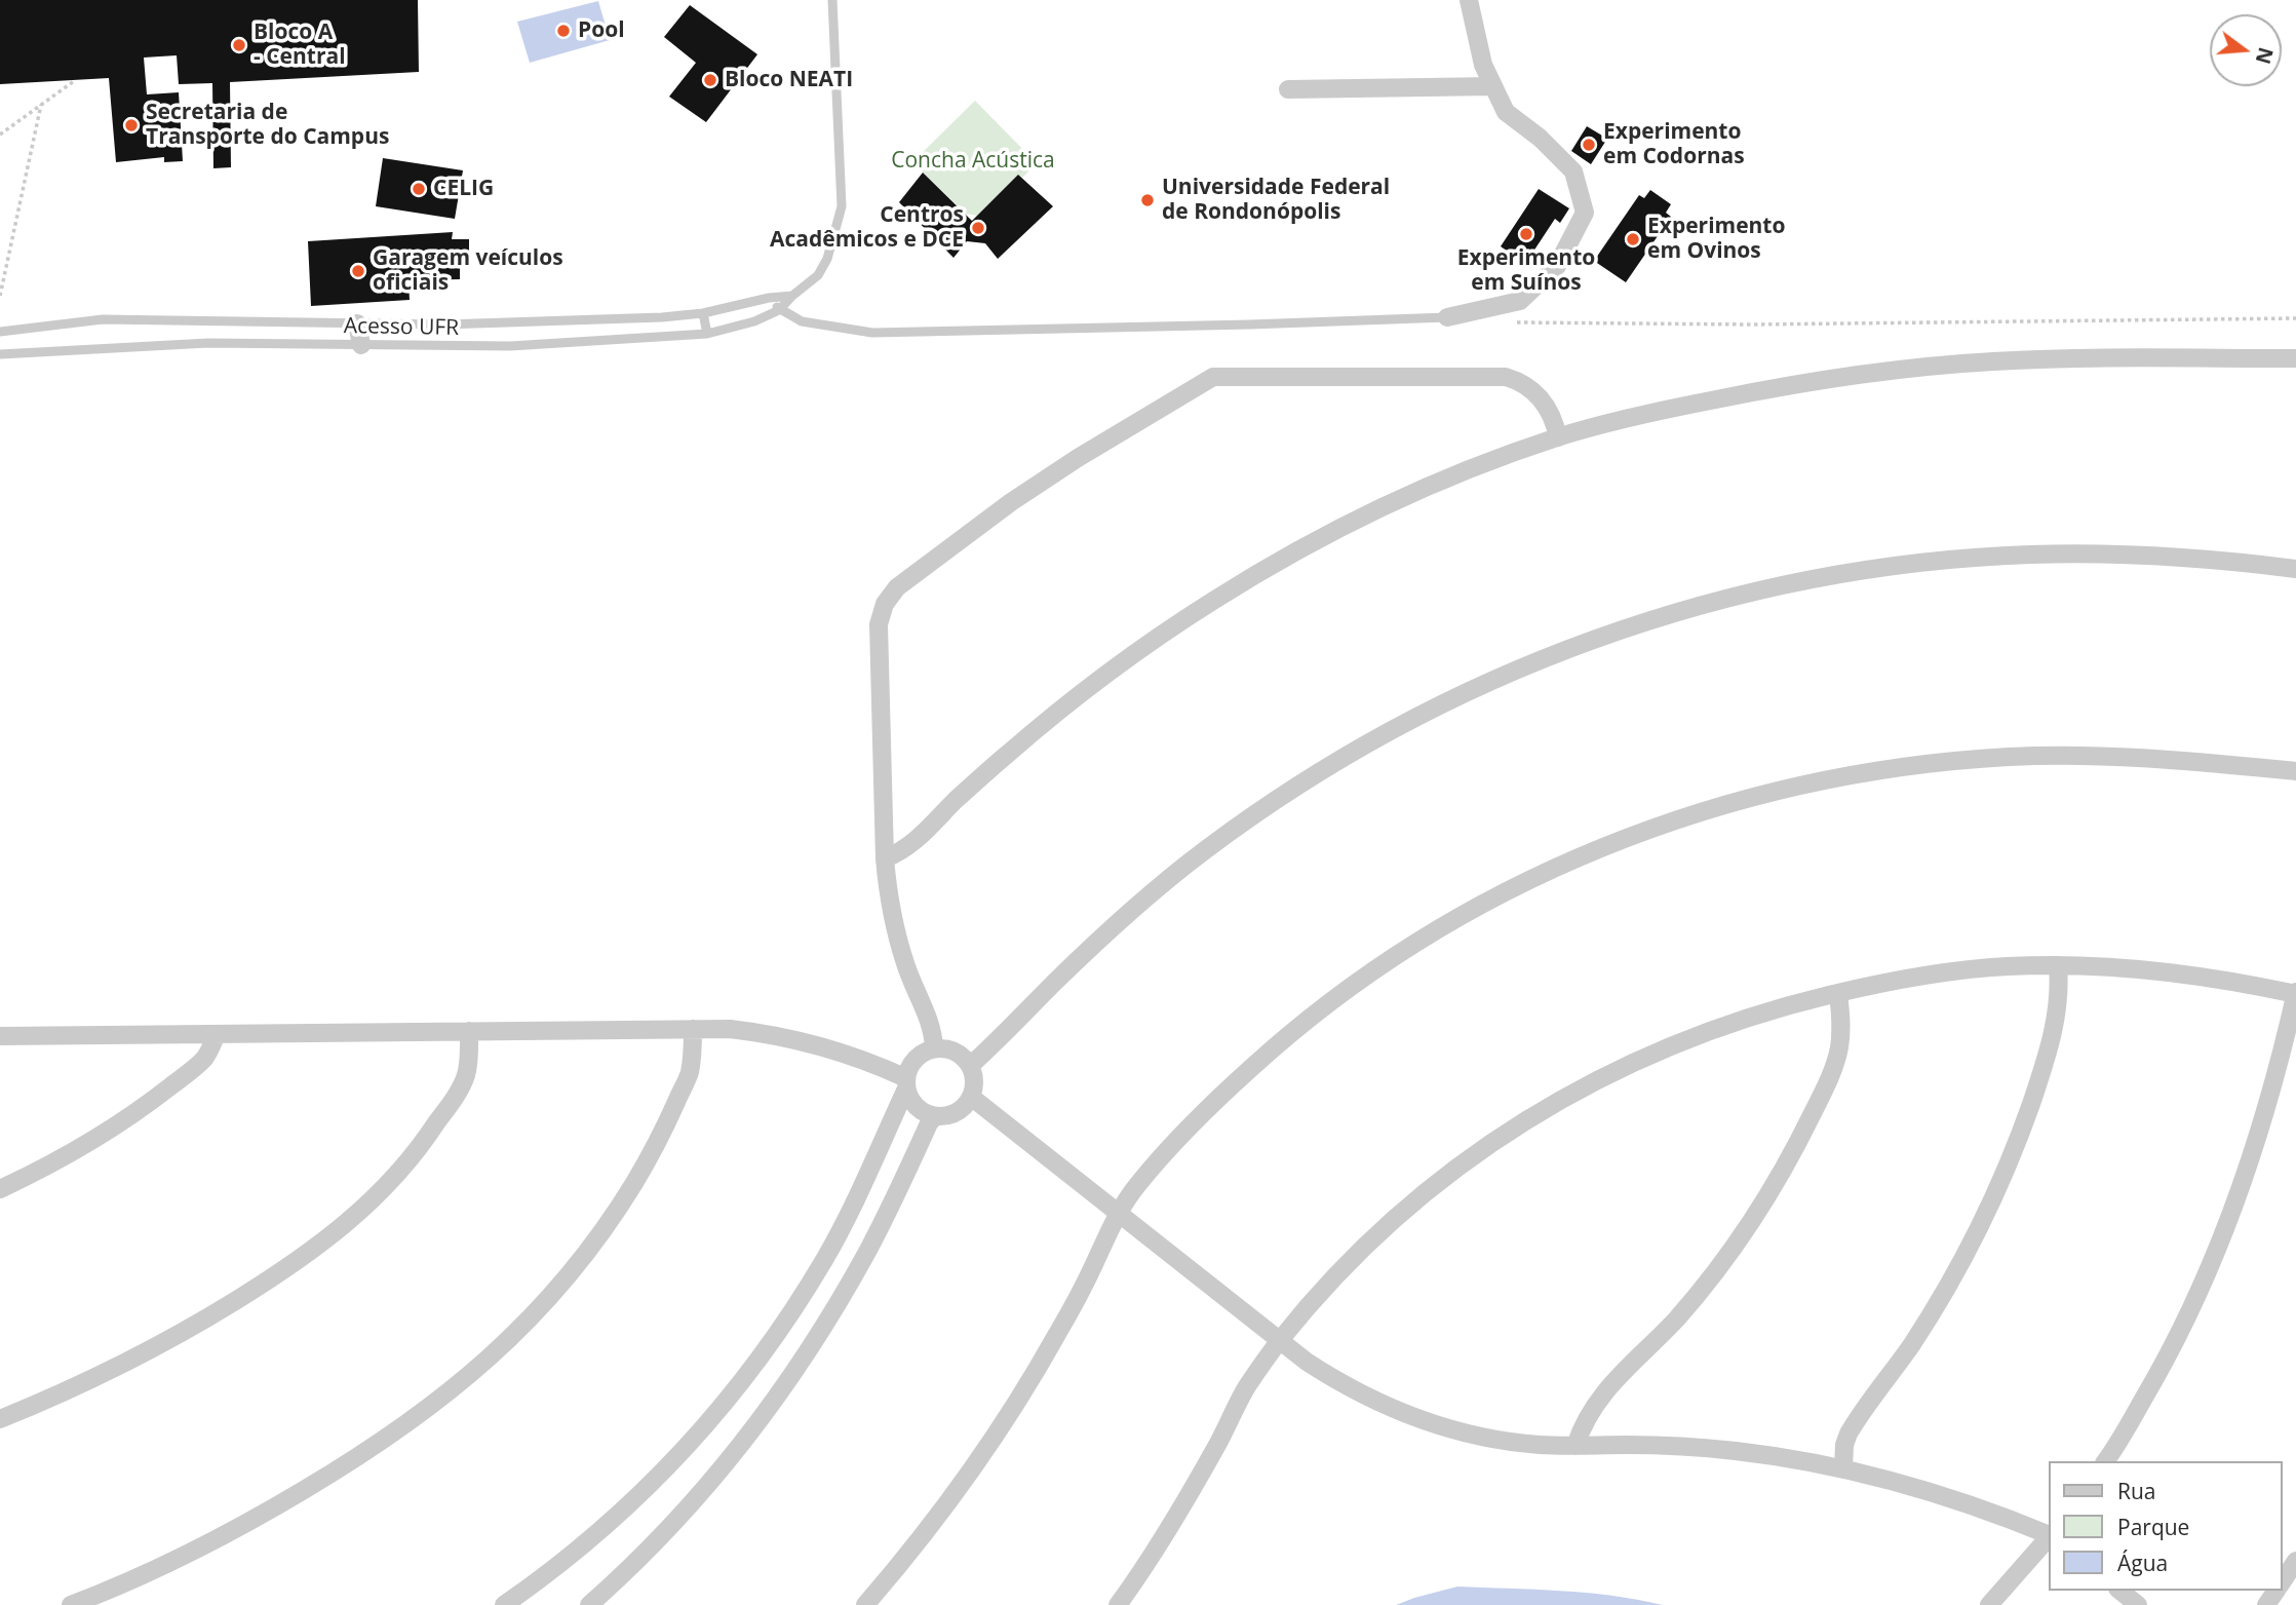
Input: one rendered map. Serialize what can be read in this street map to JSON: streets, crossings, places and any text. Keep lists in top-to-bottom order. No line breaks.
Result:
{"streets":{"lane":["Acesso UFR"]},"parks":["Concha Acústica"],"places":["Pool","Bloco A - Central","Bloco NEATI","Secretaria de Transporte do Campus","Experimento em Codornas","CELIG","Universidade Federal de Rondonópolis","Centros Acadêmicos e DCE","Experimento em Suínos","Experimento em Ovinos","Garagem veículos oficiais"],"legend":["Rua","Parque","Água"],"north":"right"}
